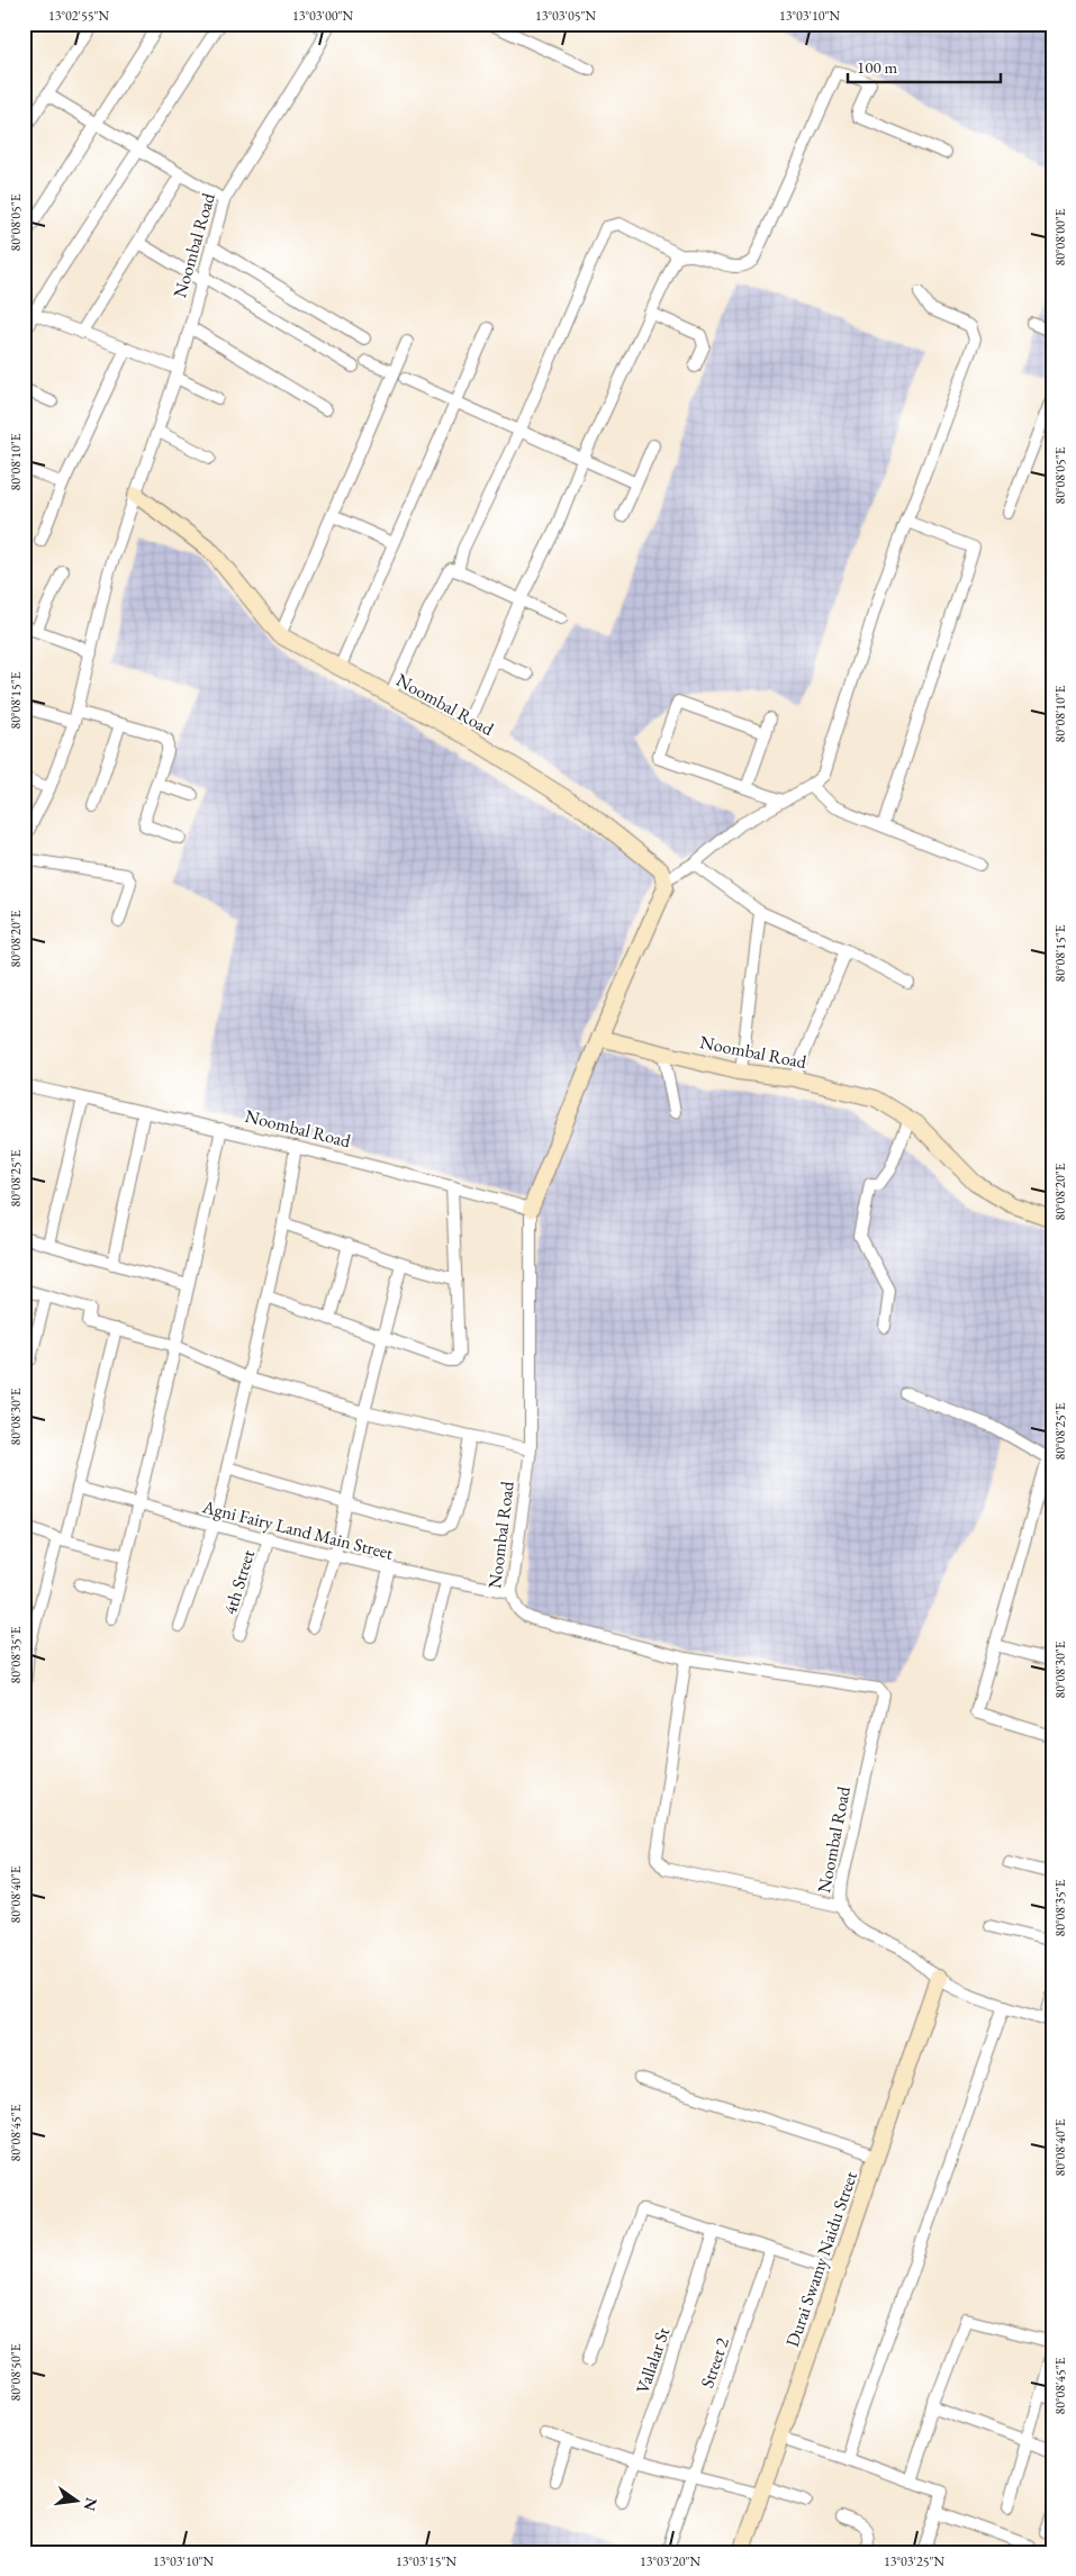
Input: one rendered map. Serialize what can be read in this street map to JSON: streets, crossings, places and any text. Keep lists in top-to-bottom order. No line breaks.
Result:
{"streets":{"street":["Noombal Road","Agni Fairy Land Main Street","4th Street","Durai Swamy Naidu Street","Vallalar St","Street 2"]},"crossings":[["Noombal Road","Agni Fairy Land Main Street"],["Noombal Road","Durai Swamy Naidu Street"],["Agni Fairy Land Main Street","4th Street"]],"scale_bar":"100 m","north":"right","coordinates":["13°02'55\"N","13°03'00\"N","13°03'05\"N","13°03'10\"N","80°08'05\"E","80°08'00\"E","80°08'10\"E","80°08'15\"E","80°08'20\"E","80°08'25\"E","80°08'30\"E","80°08'35\"E","80°08'40\"E","80°08'45\"E","80°08'50\"E","13°03'15\"N","13°03'20\"N","13°03'25\"N"]}
